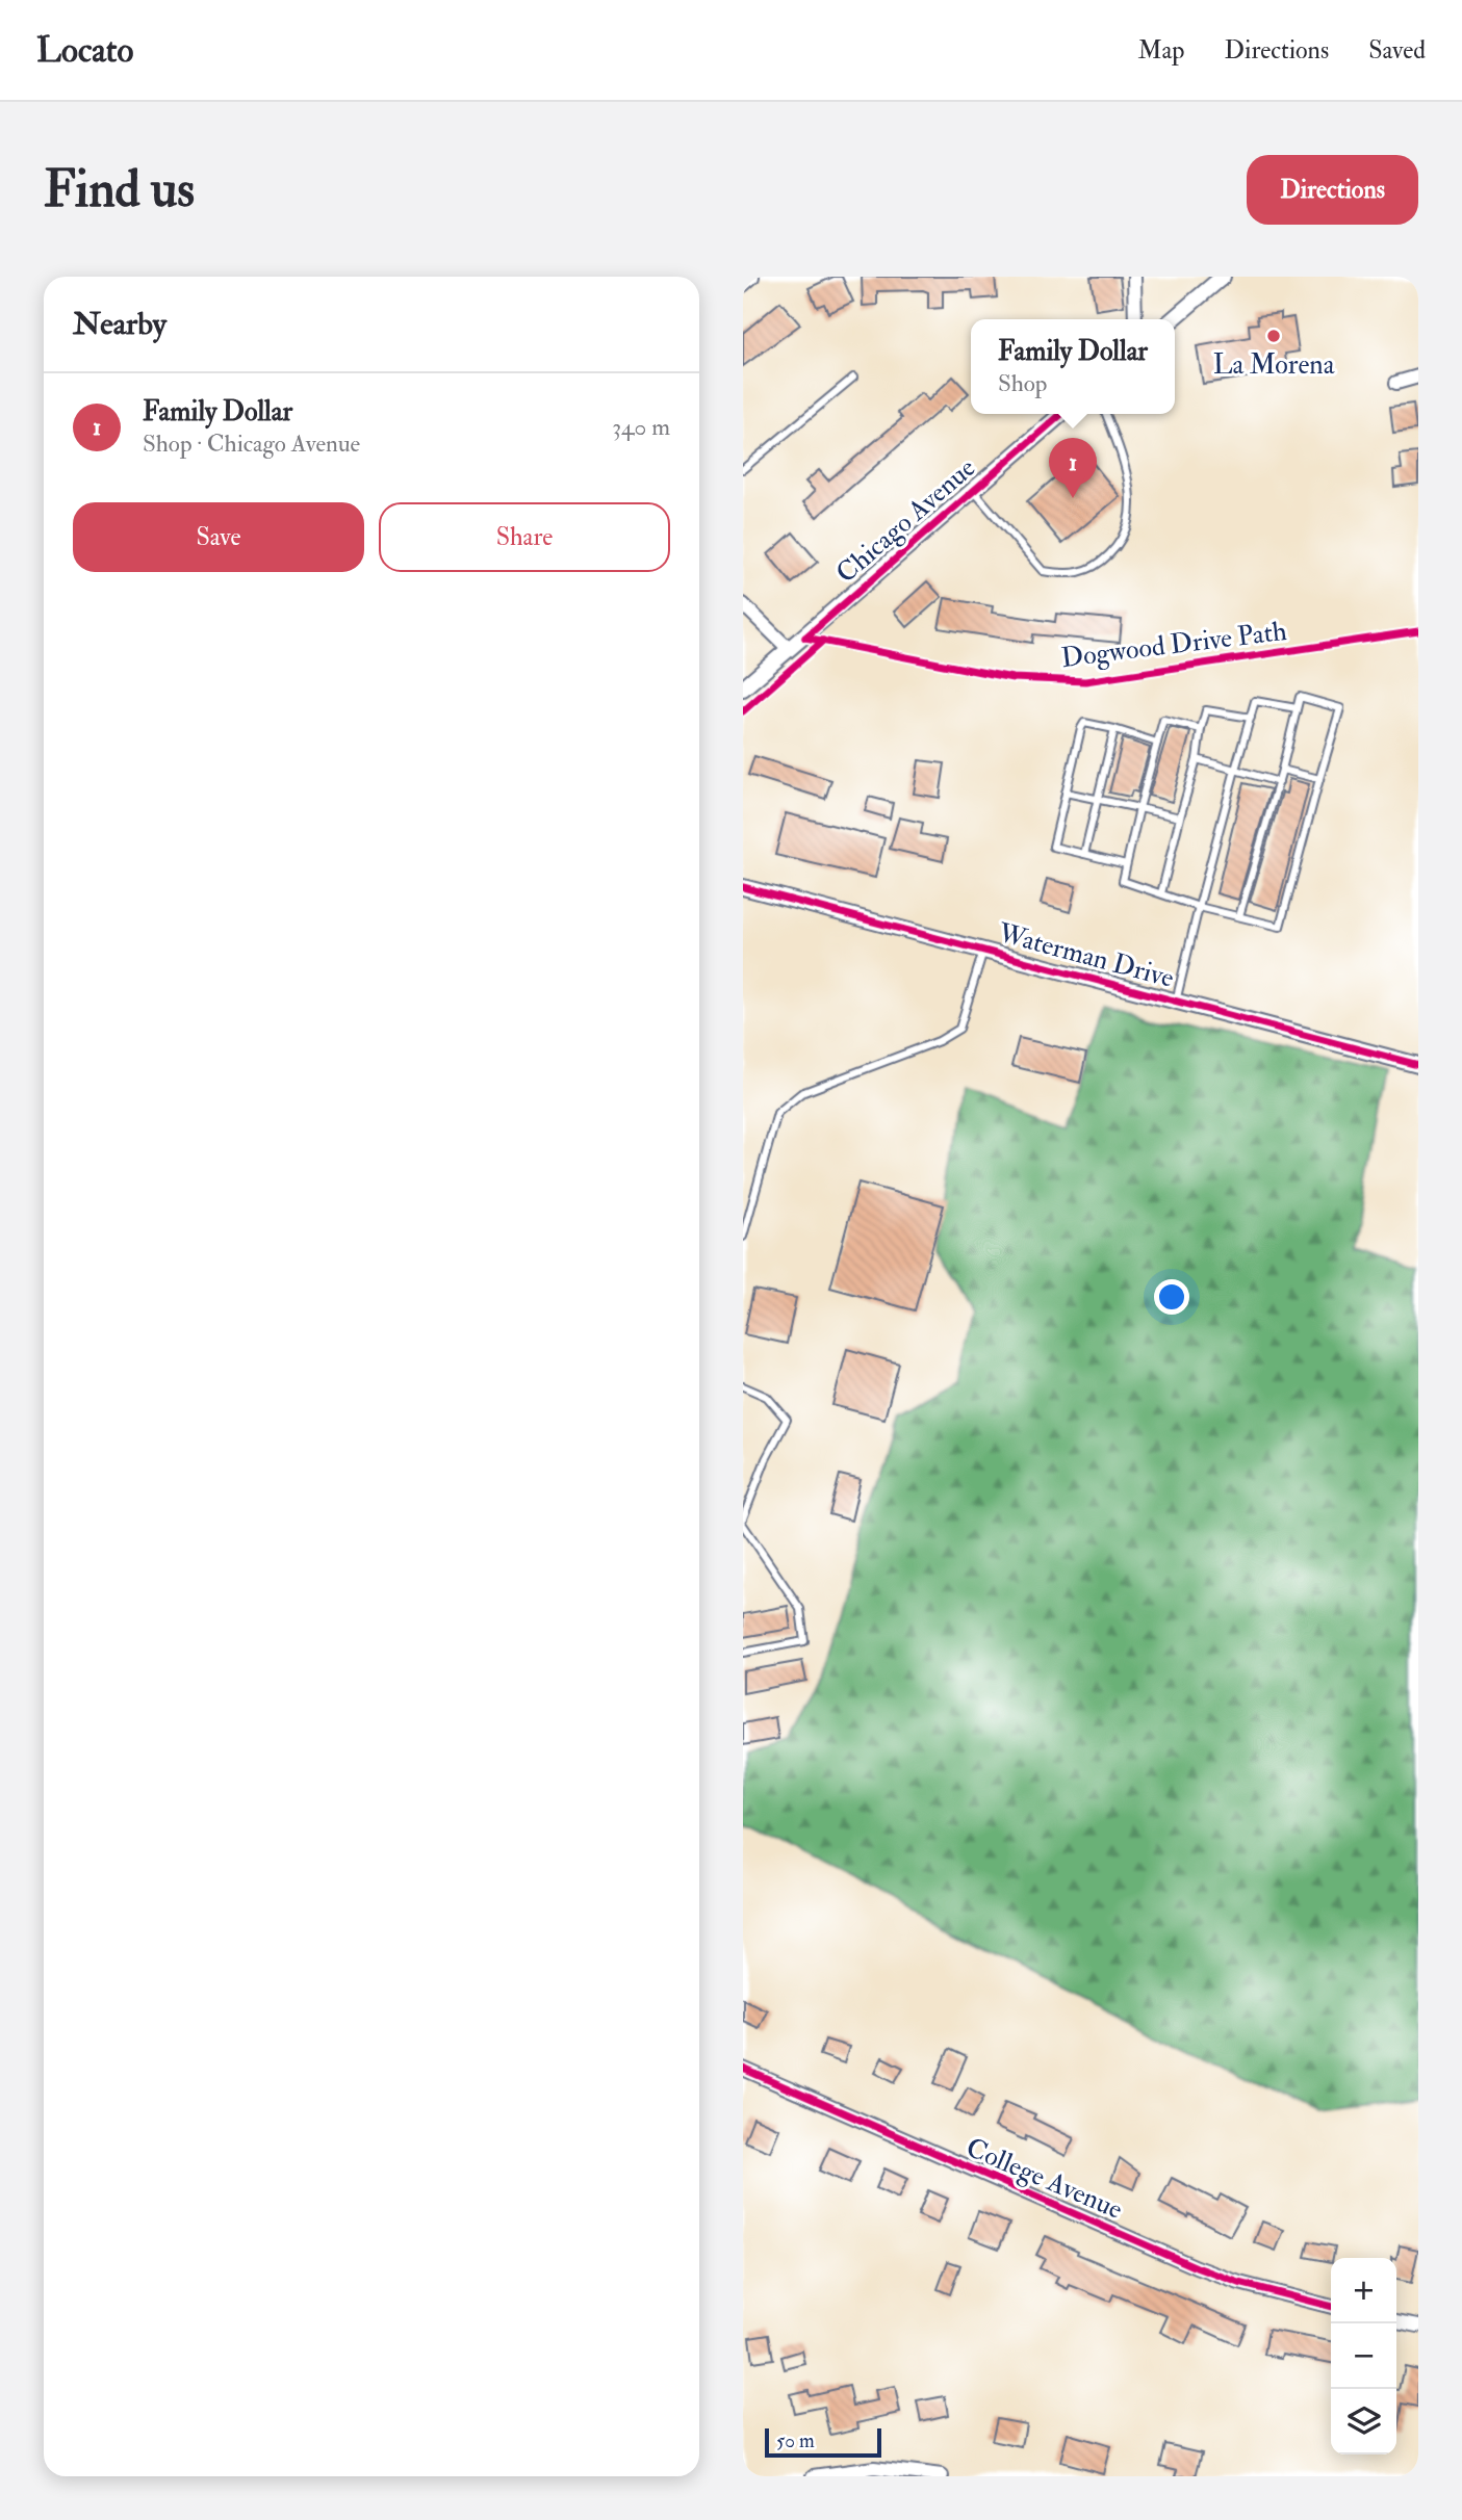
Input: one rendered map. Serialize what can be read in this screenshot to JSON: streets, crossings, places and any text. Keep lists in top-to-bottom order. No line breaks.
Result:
{"streets":{"street":["Chicago Avenue","Waterman Drive","College Avenue"],"cycle path":["Dogwood Drive Path"]},"places":["La Morena"],"scale_bar":"50 m","page":{"header":"Locato","nav":["Map","Directions","Saved"],"buttons":["Directions",["Save","Share"]],"title":"Find us","heading":"Nearby","popup":["Family Dollar","Shop"],"list":[{"mark":"1","name":"Family Dollar","note":"Shop · Chicago Avenue","value":"340 m"}],"pins":"1","map_buttons":["+","−"],"scale":"50 m"}}
